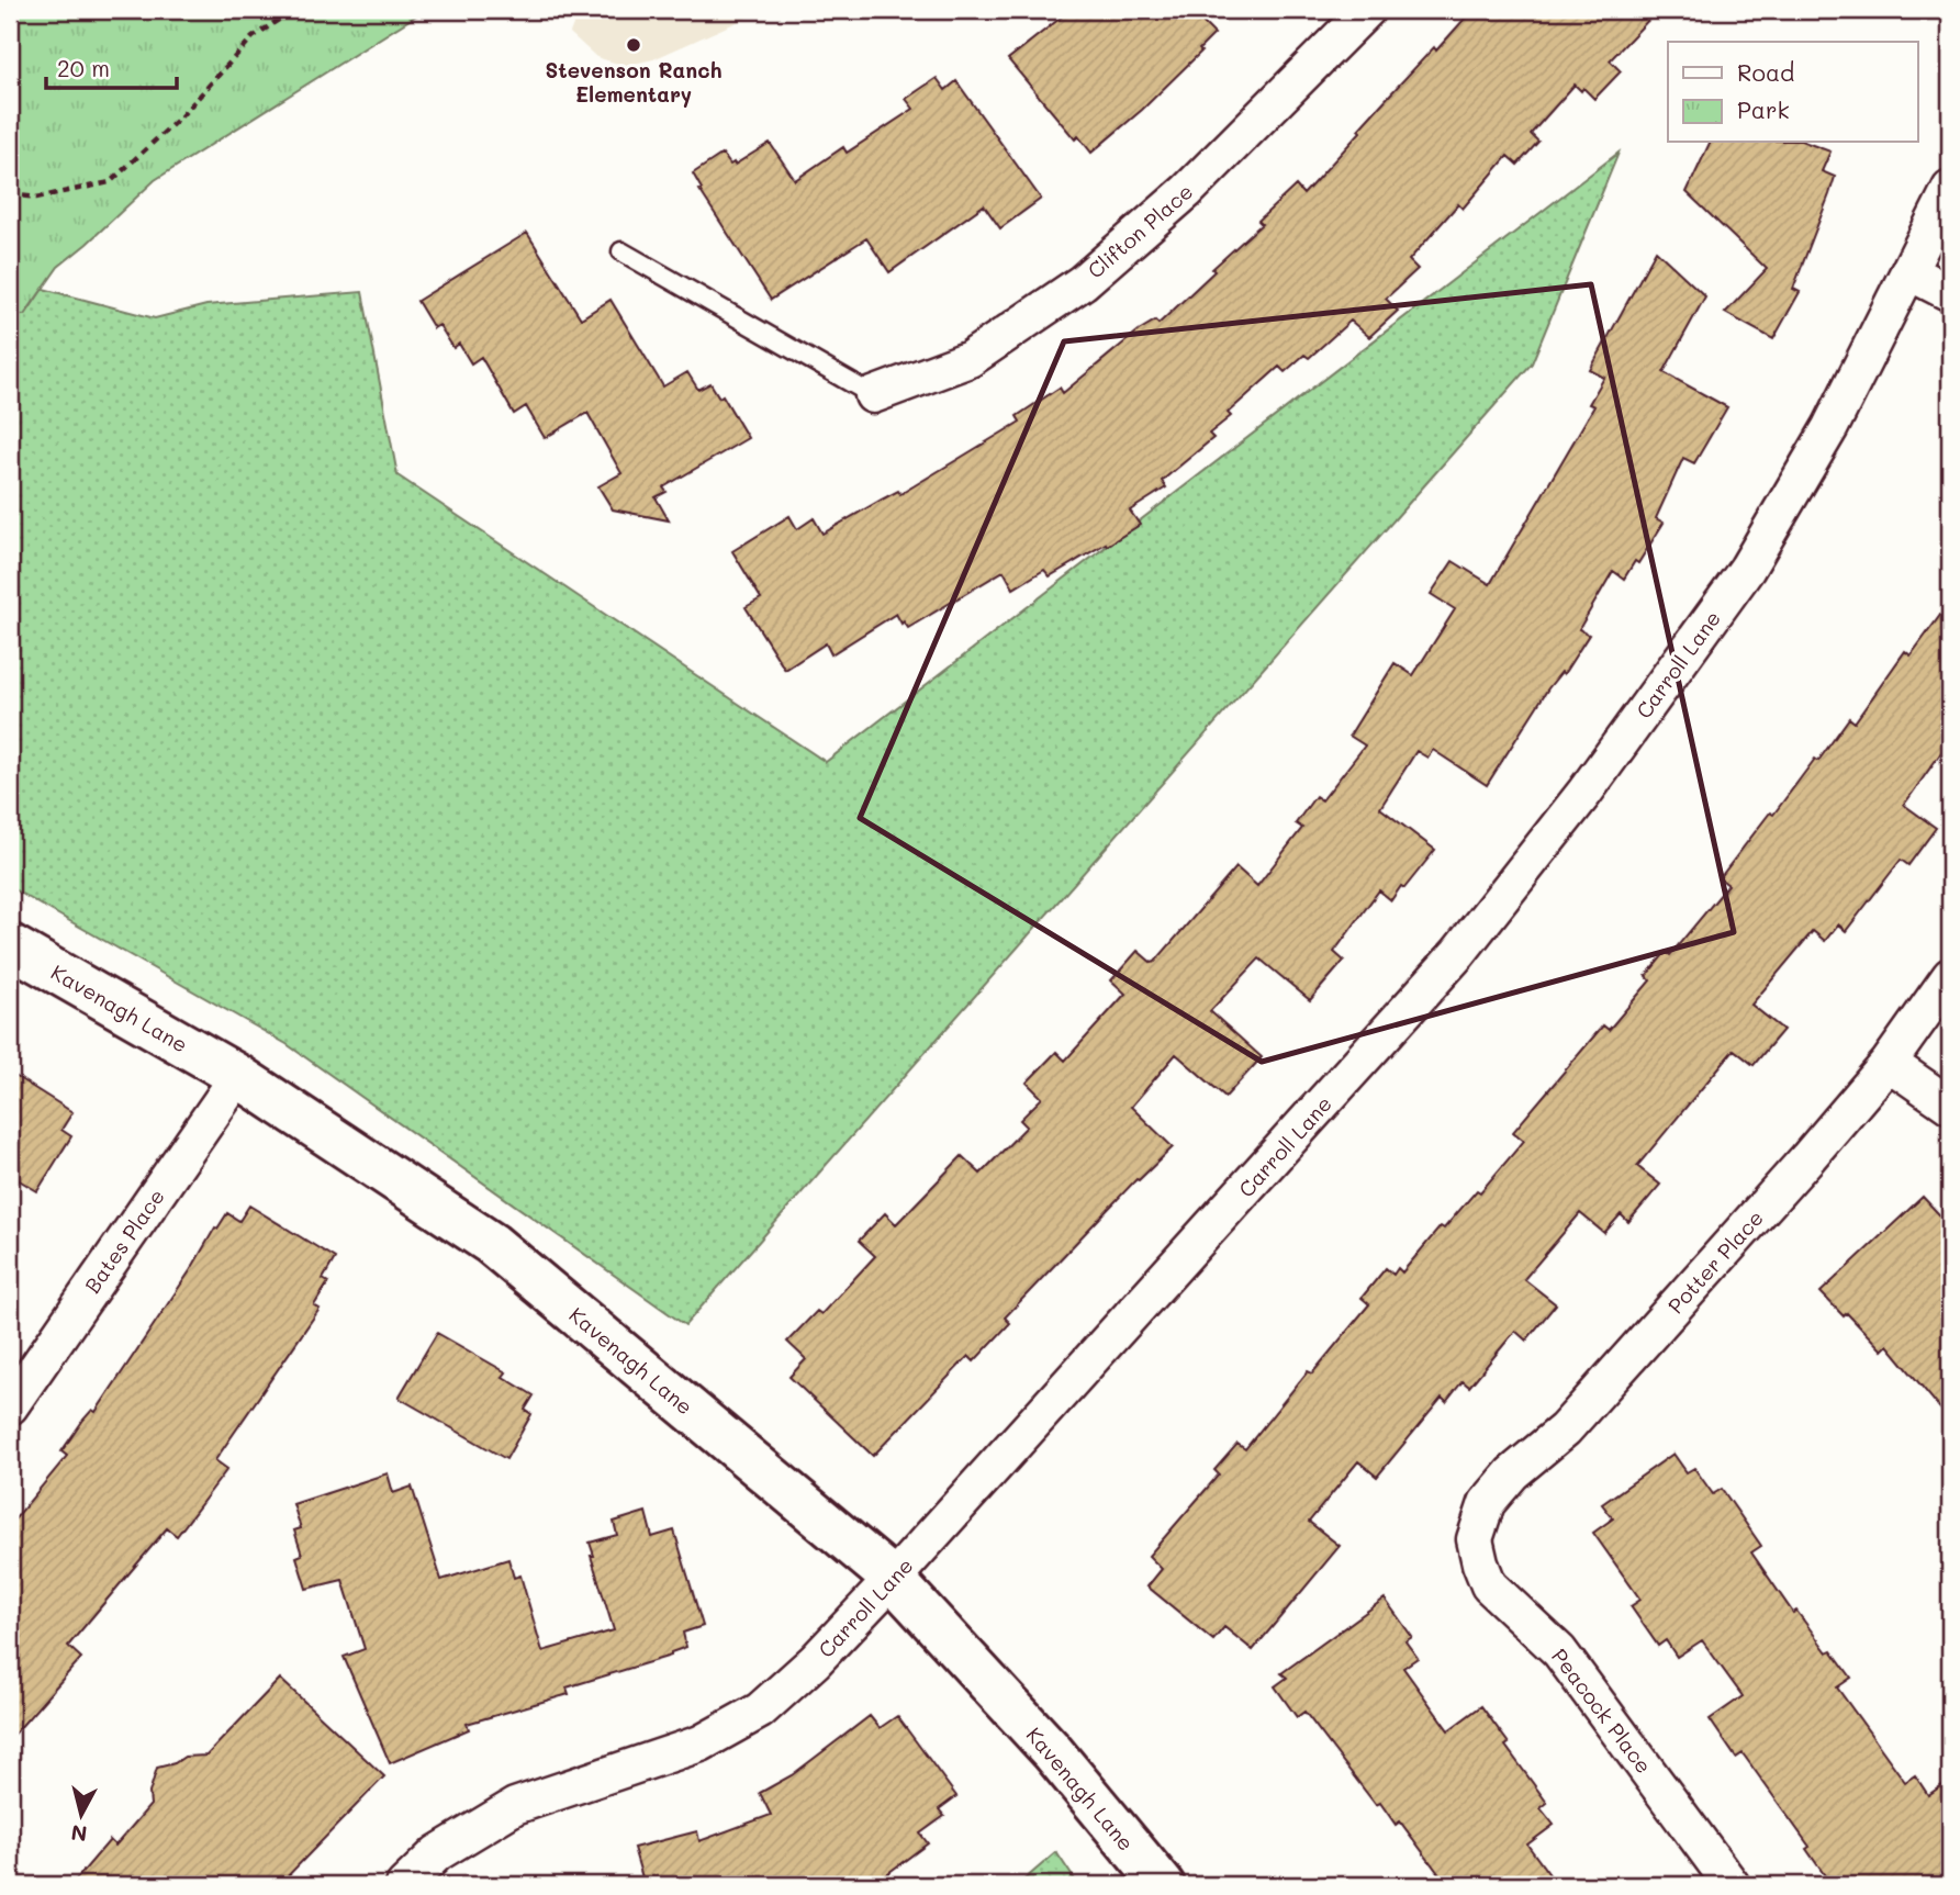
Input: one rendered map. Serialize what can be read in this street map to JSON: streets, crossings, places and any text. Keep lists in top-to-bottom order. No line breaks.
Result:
{"streets":{"main road":["Kavenagh Lane"],"street":["Clifton Place","Carroll Lane","Bates Place","Potter Place","Peacock Place"]},"crossings":[["Carroll Lane","Kavenagh Lane"],["Kavenagh Lane","Bates Place"],["Potter Place","Peacock Place"]],"places":["Stevenson Ranch Elementary"],"legend":["Road","Park"],"scale_bar":"20 m","north":"bottom"}
